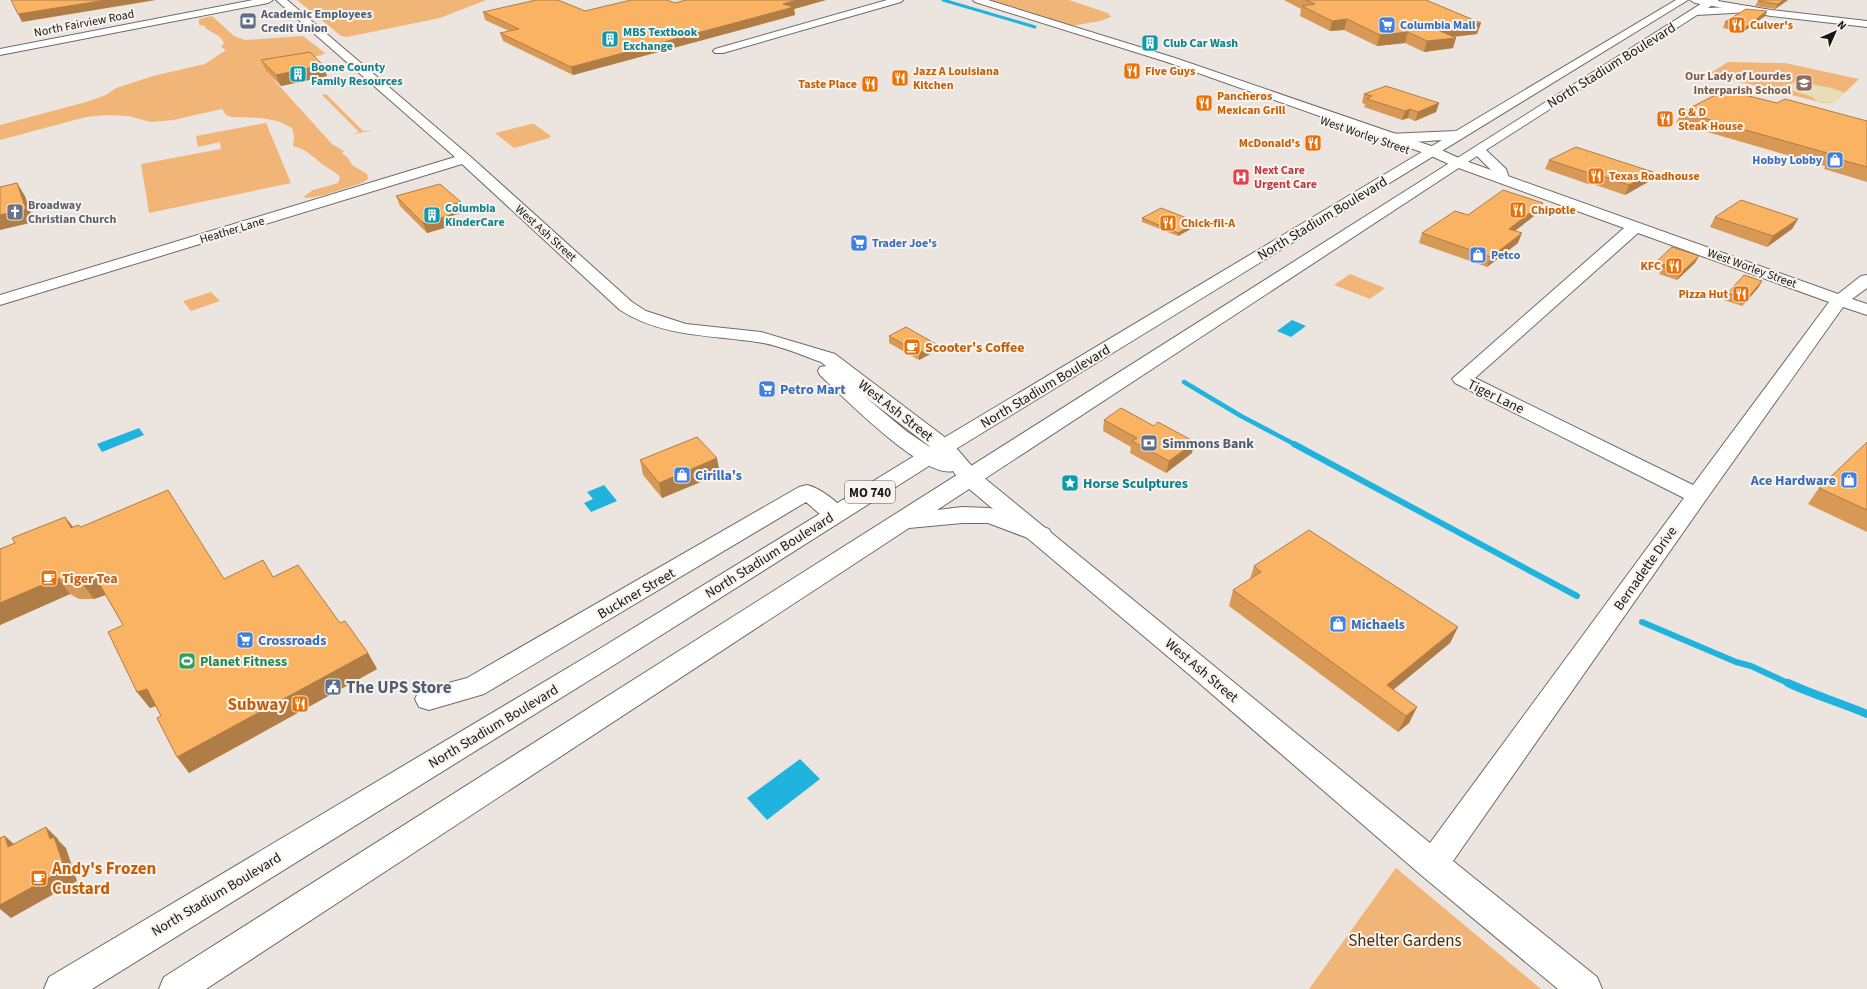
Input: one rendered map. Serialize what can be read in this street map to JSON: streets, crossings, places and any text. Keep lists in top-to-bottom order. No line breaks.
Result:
{"streets":{"street":["North Fairview Road","North Stadium Boulevard","West Worley Street","Heather Lane","West Ash Street","Tiger Lane","MO 740","Bernadette Drive","Buckner Street"]},"crossings":[["North Stadium Boulevard","West Worley Street"],["North Stadium Boulevard","West Ash Street"],["North Stadium Boulevard","Buckner Street"],["West Worley Street","Tiger Lane"],["West Worley Street","Bernadette Drive"],["Heather Lane","West Ash Street"],["West Ash Street","Bernadette Drive"],["Tiger Lane","Bernadette Drive"]],"parks":["Shelter Gardens"],"places":{"bank":["Academic Employees Credit Union","Simmons Bank"],"supermarket":["Columbia Mall","Trader Joe's","Petro Mart","Crossroads"],"restaurant":["Culver's","Five Guys","Jazz A Louisiana Kitchen","Taste Place","Pancheros Mexican Grill","G & D Steak House","McDonald's","Texas Roadhouse","Chipotle","Chick-fil-A","KFC","Pizza Hut","Subway"],"building":["MBS Textbook Exchange","Club Car Wash","Boone County Family Resources","Columbia KinderCare"],"school or university":["Our Lady of Lourdes Interparish School"],"shop":["Hobby Lobby","Petco","Cirilla's","Ace Hardware","Michaels"],"hospital":["Next Care Urgent Care"],"church":["Broadway Christian Church"],"cafe":["Scooter's Coffee","Tiger Tea","Andy's Frozen Custard"],"place":["Horse Sculptures"],"sports":["Planet Fitness"],"public building":["The UPS Store"]},"north":"top right"}
